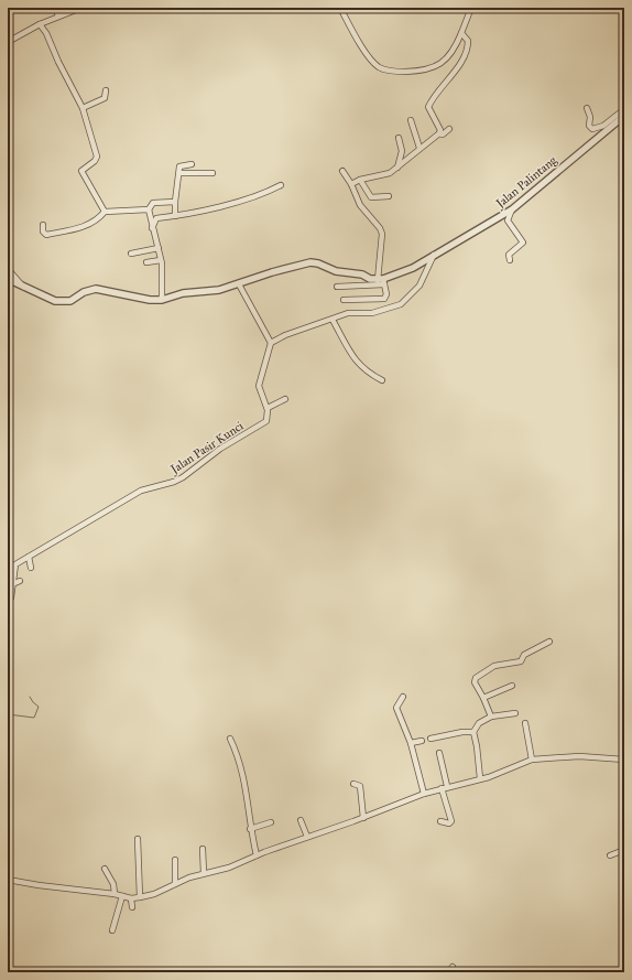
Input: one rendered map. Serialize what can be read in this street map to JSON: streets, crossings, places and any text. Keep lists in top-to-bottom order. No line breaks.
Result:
{"streets":{"street":["Jalan Palintang","Jalan Pasir Kunci"]}}
